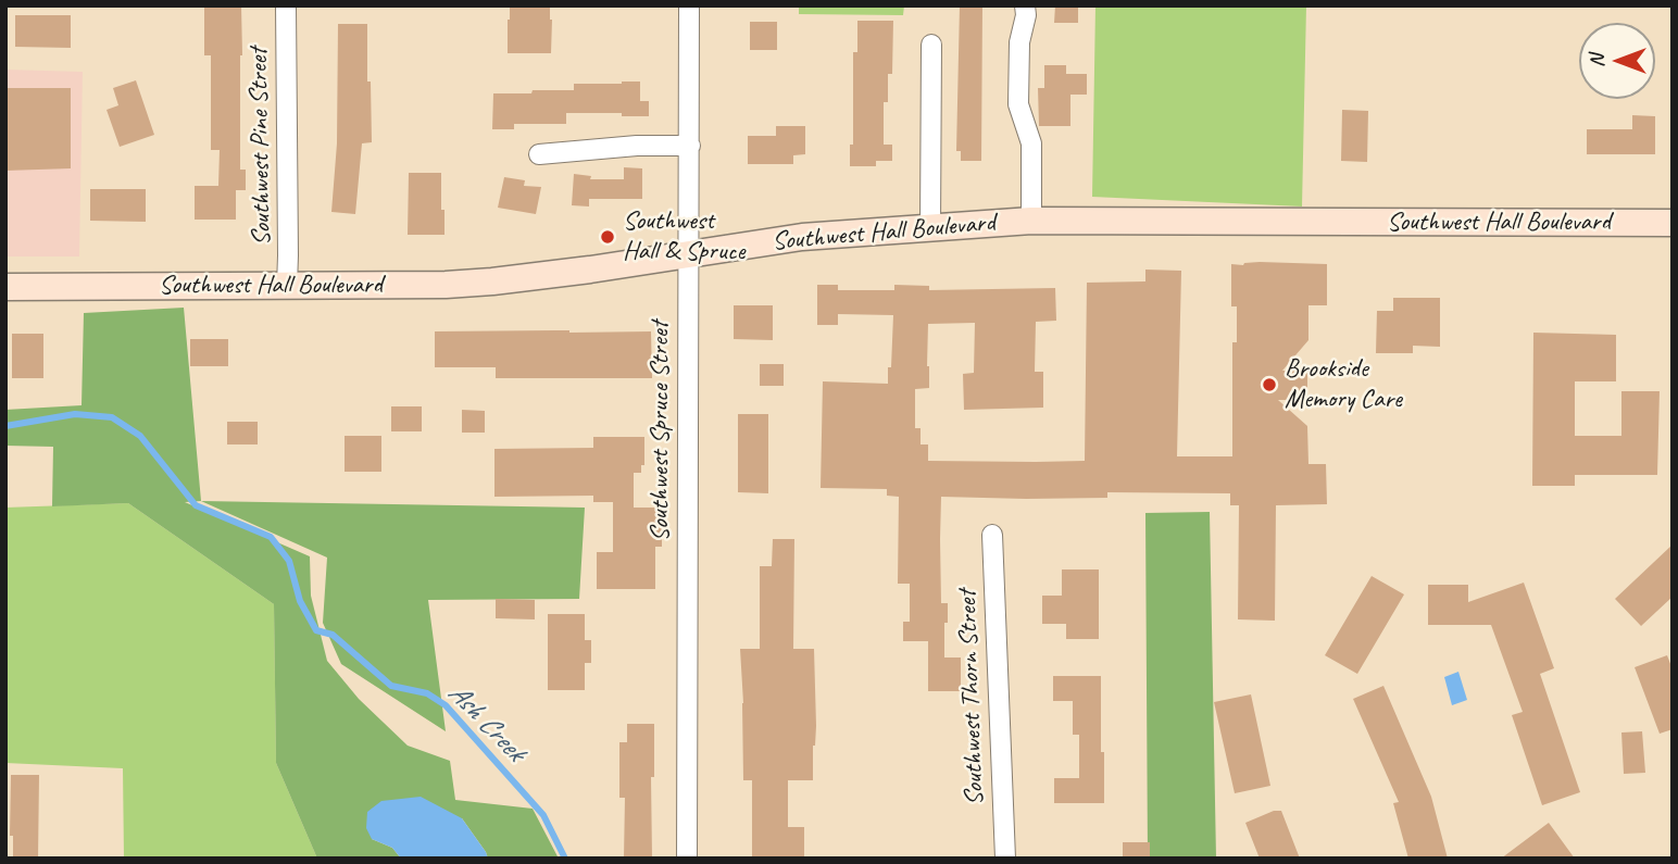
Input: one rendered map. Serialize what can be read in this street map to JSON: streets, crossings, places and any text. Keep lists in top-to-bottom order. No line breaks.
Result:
{"streets":{"main road":["Southwest Hall Boulevard"],"street":["Southwest Pine Street","Southwest Spruce Street","Southwest Thorn Street"]},"crossings":[["Southwest Pine Street","Southwest Hall Boulevard"],["Southwest Hall Boulevard","Southwest Spruce Street"]],"water":["Ash Creek"],"places":["Southwest Hall & Spruce","Brookside Memory Care"],"north":"left"}
